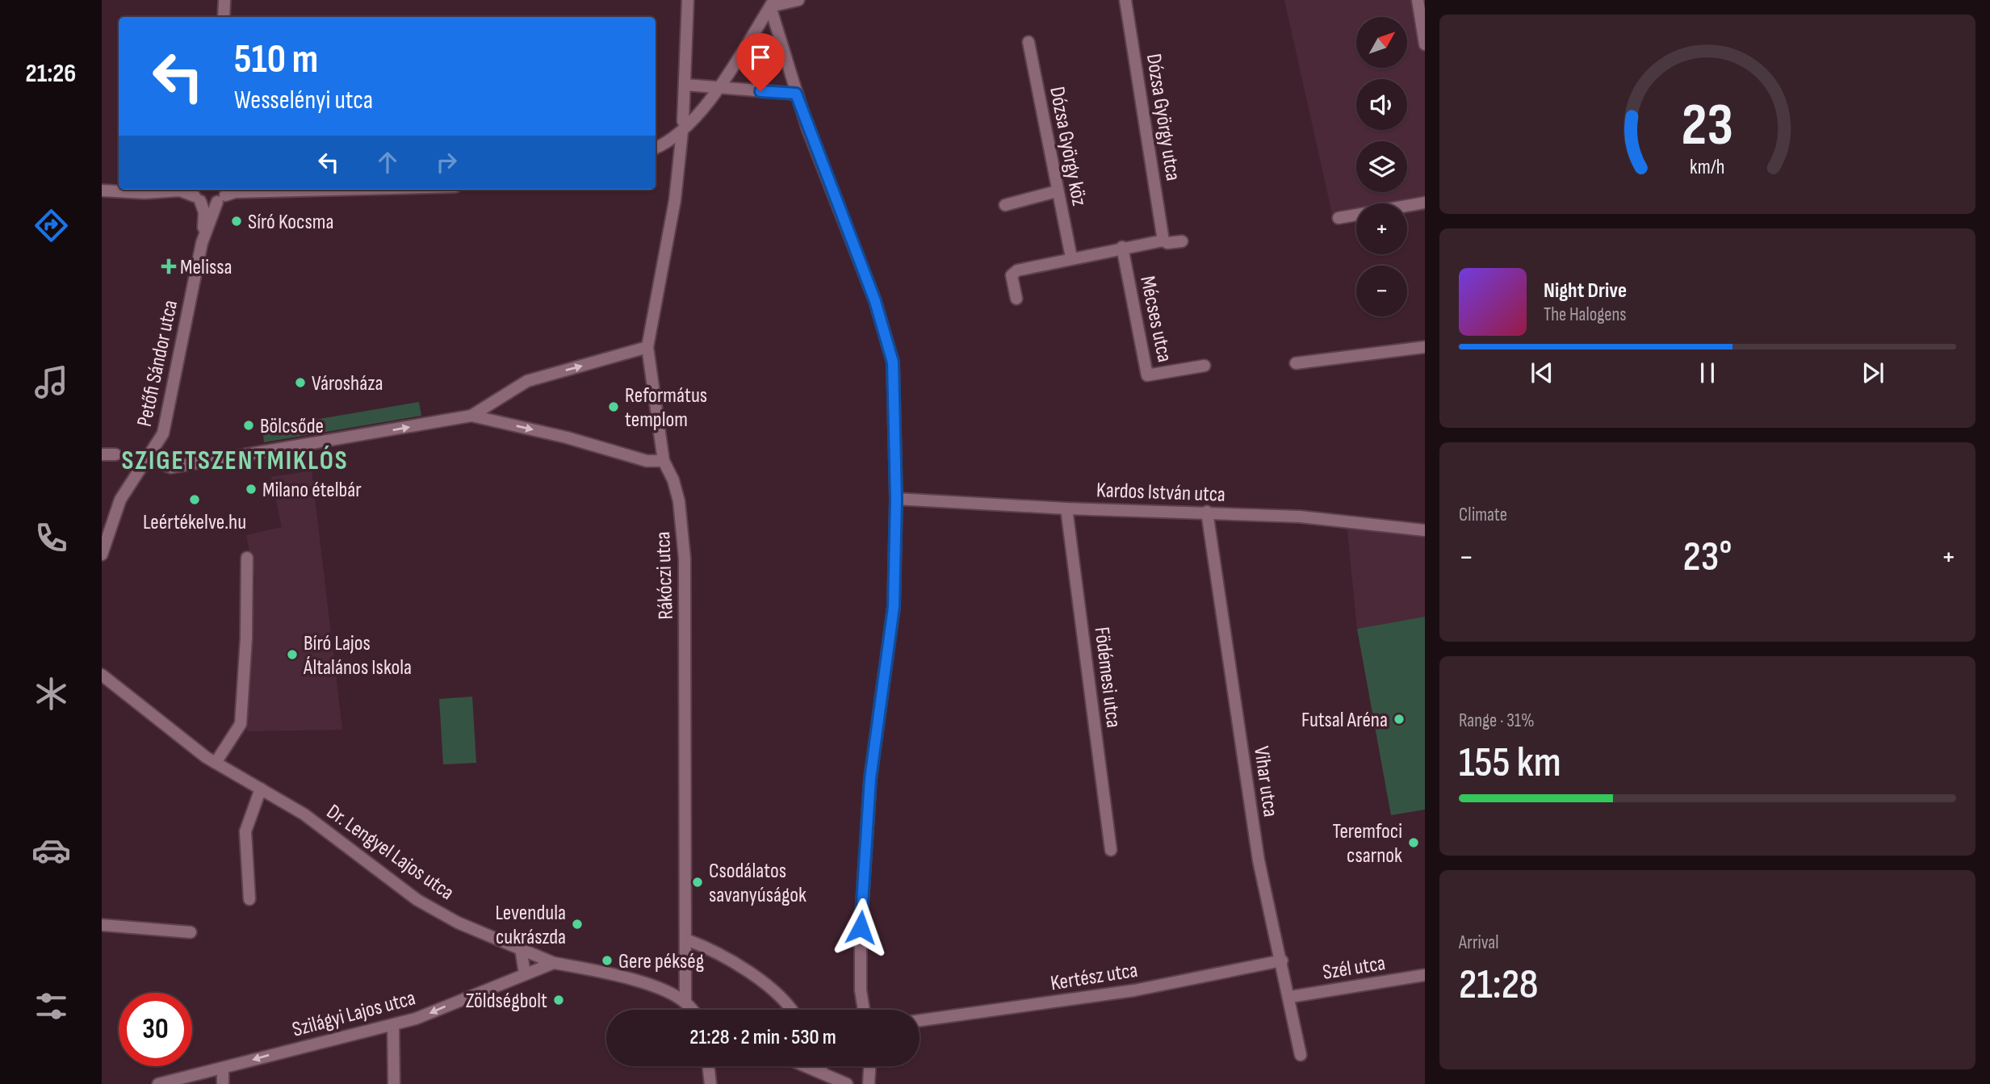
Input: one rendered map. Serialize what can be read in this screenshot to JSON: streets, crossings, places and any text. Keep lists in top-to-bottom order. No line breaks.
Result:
{"streets":{"street":["Dózsa György utca","Dózsa György köz","Mécses utca","Petőfi Sándor utca","Kardos István utca","Rákóczi utca","Födémesi utca","Vihar utca","Dr. Lengyel Lajos utca","Szél utca","Kertész utca","Szilágyi Lajos utca"]},"crossings":[["Kardos István utca","Födémesi utca"],["Kardos István utca","Vihar utca"],["Rákóczi utca","Dr. Lengyel Lajos utca"],["Vihar utca","Szél utca"],["Vihar utca","Kertész utca"],["Dr. Lengyel Lajos utca","Szilágyi Lajos utca"]],"one_way":["Szilágyi Lajos utca"],"districts":["SZIGETSZENTMIKLÓS"],"places":{"other":["Síró Kocsma","Városháza","Református templom","Bölcsőde","Milano ételbár","Leértékelve.hu","Bíró Lajos Általános Iskola","Futsal Aréna","Teremfoci csarnok","Csodálatos savanyúságok","Levendula cukrászda","Gere pékség","Zöldségbolt"],"health":["Melissa"]},"north":"top right","page":{"tabs":"21:26","map_buttons":["+","−"],"turn":["510 m","Wesselényi utca"],"song":["Night Drive","The Halogens"],"tile":["Climate",["Range · 31%","155 km"],["Arrival","21:28"]],"heat":["−","23°","+"],"limit":"30","trip":"21:28 · 2 min · 530 m","gauge":["23","km/h"]}}
